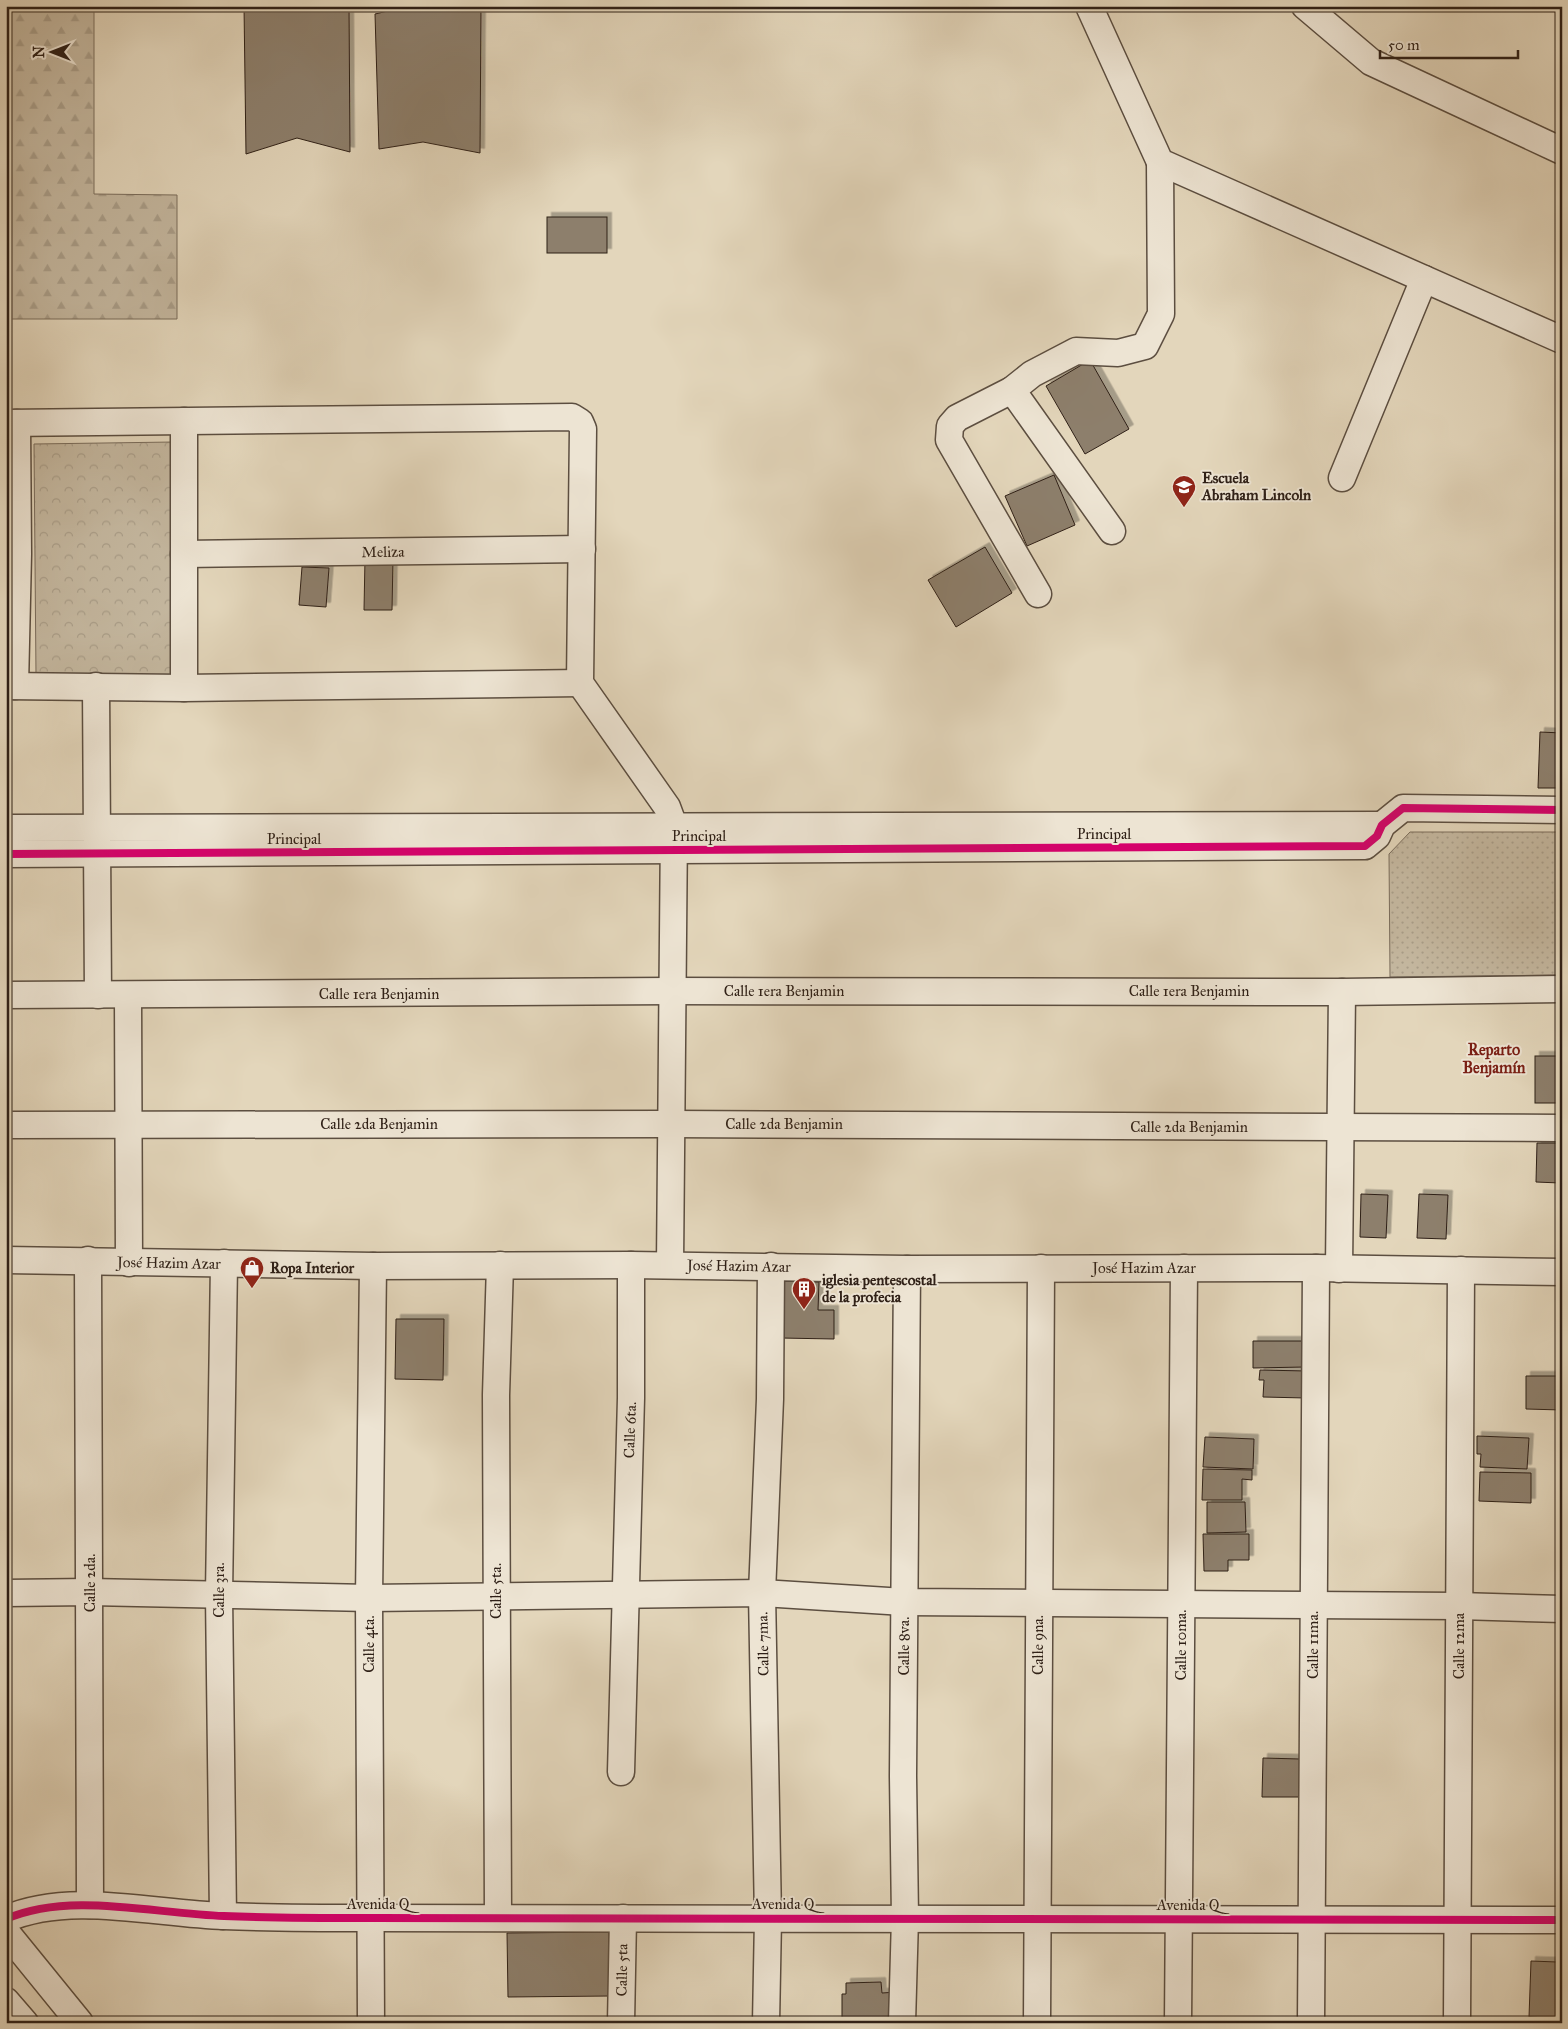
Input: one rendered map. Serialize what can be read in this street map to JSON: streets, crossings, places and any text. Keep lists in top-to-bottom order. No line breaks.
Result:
{"streets":{"street":["Meliza","Principal","Calle 1era Benjamin","Calle 2da Benjamin","José Hazim Azar","Calle 6ta.","Calle 2da.","Calle 3ra.","Calle 5ta.","Calle 4ta.","Calle 7ma.","Calle 9na.","Calle 10ma.","Calle 11ma.","Calle 8va.","Calle 12ma","Avenida Q","Calle 5ta"]},"crossings":[["Calle 1era Benjamin","Calle 11ma."],["Calle 2da Benjamin","Calle 11ma."],["José Hazim Azar","Calle 6ta."],["José Hazim Azar","Calle 2da."],["José Hazim Azar","Calle 3ra."],["José Hazim Azar","Calle 5ta."],["José Hazim Azar","Calle 4ta."],["José Hazim Azar","Calle 7ma."],["José Hazim Azar","Calle 9na."],["José Hazim Azar","Calle 10ma."],["José Hazim Azar","Calle 11ma."],["José Hazim Azar","Calle 8va."],["José Hazim Azar","Calle 12ma"],["Calle 2da.","Avenida Q"],["Calle 3ra.","Avenida Q"],["Calle 5ta.","Avenida Q"],["Calle 4ta.","Avenida Q"],["Calle 7ma.","Avenida Q"],["Calle 9na.","Avenida Q"],["Calle 10ma.","Avenida Q"],["Calle 11ma.","Avenida Q"],["Calle 8va.","Avenida Q"],["Calle 12ma","Avenida Q"],["Avenida Q","Calle 5ta"]],"districts":["Reparto Benjamín"],"places":{"school or university":["Escuela Abraham Lincoln"],"shop":["Ropa Interior"],"building":["iglesia pentescostal de la profecia"]},"scale_bar":"50 m","north":"left"}
